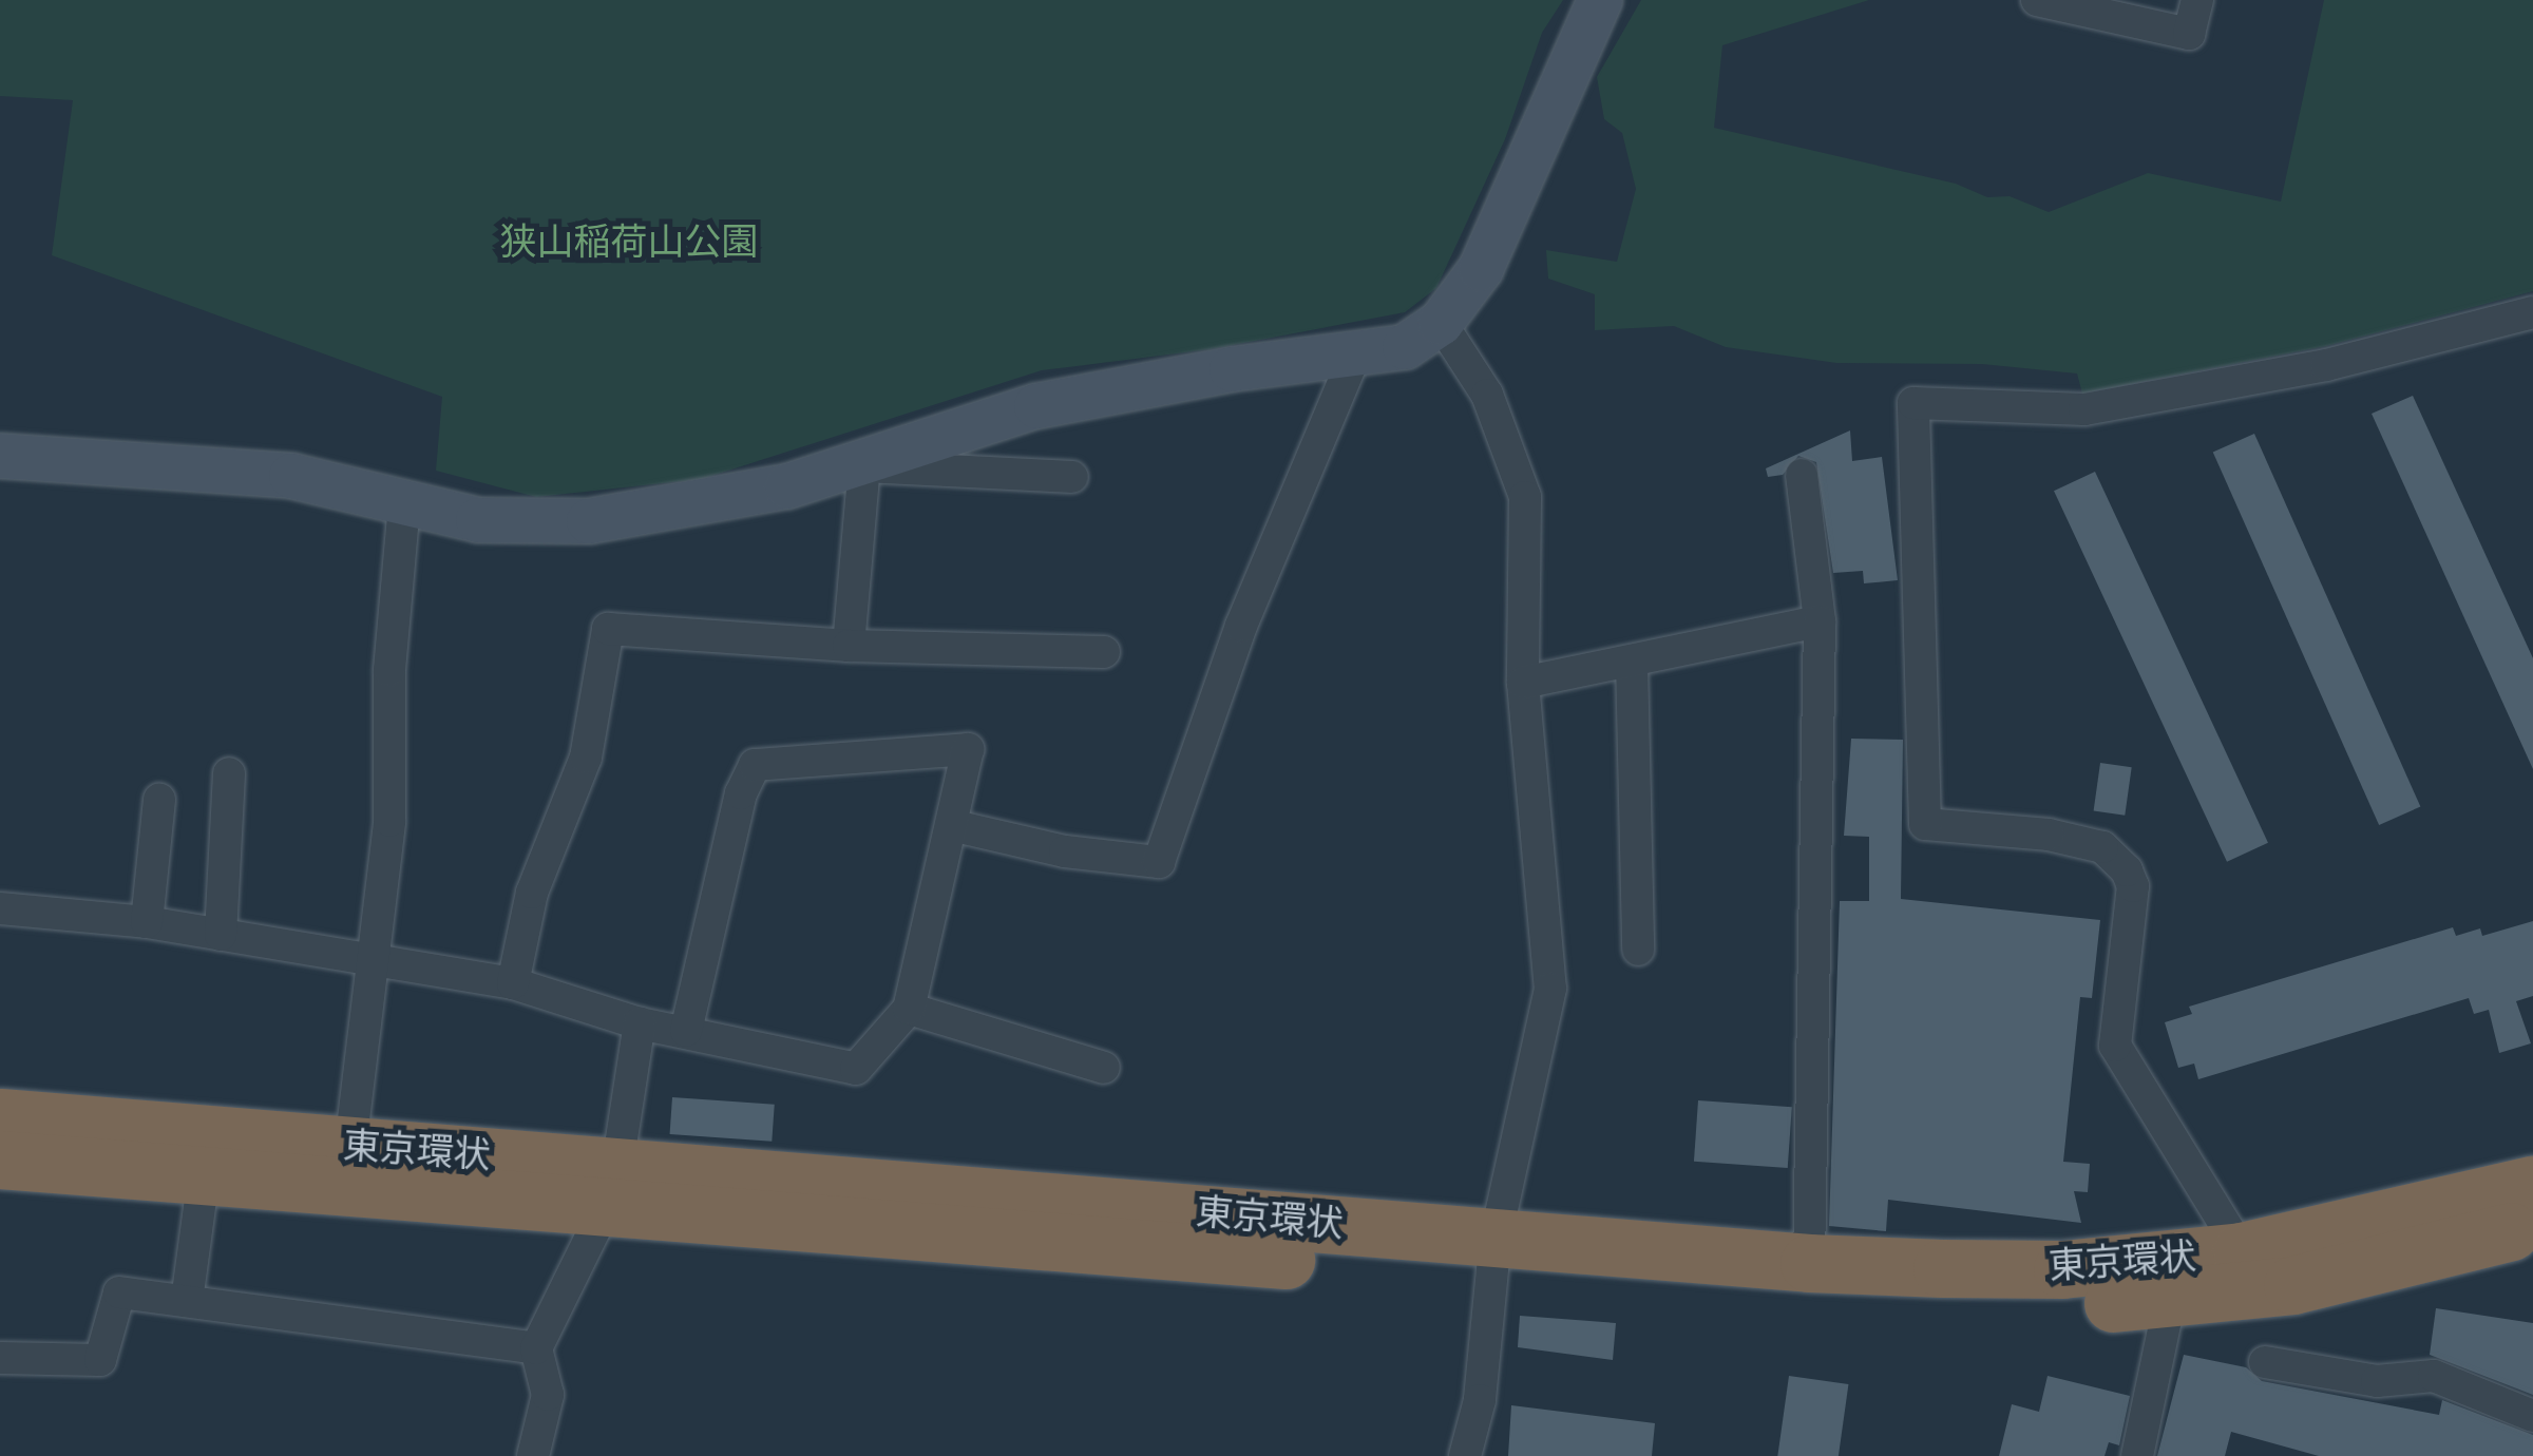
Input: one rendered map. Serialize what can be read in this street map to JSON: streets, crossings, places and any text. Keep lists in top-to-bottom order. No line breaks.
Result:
{"streets":{"highway":["東京環状"]},"parks":["狭山稲荷山公園"]}
